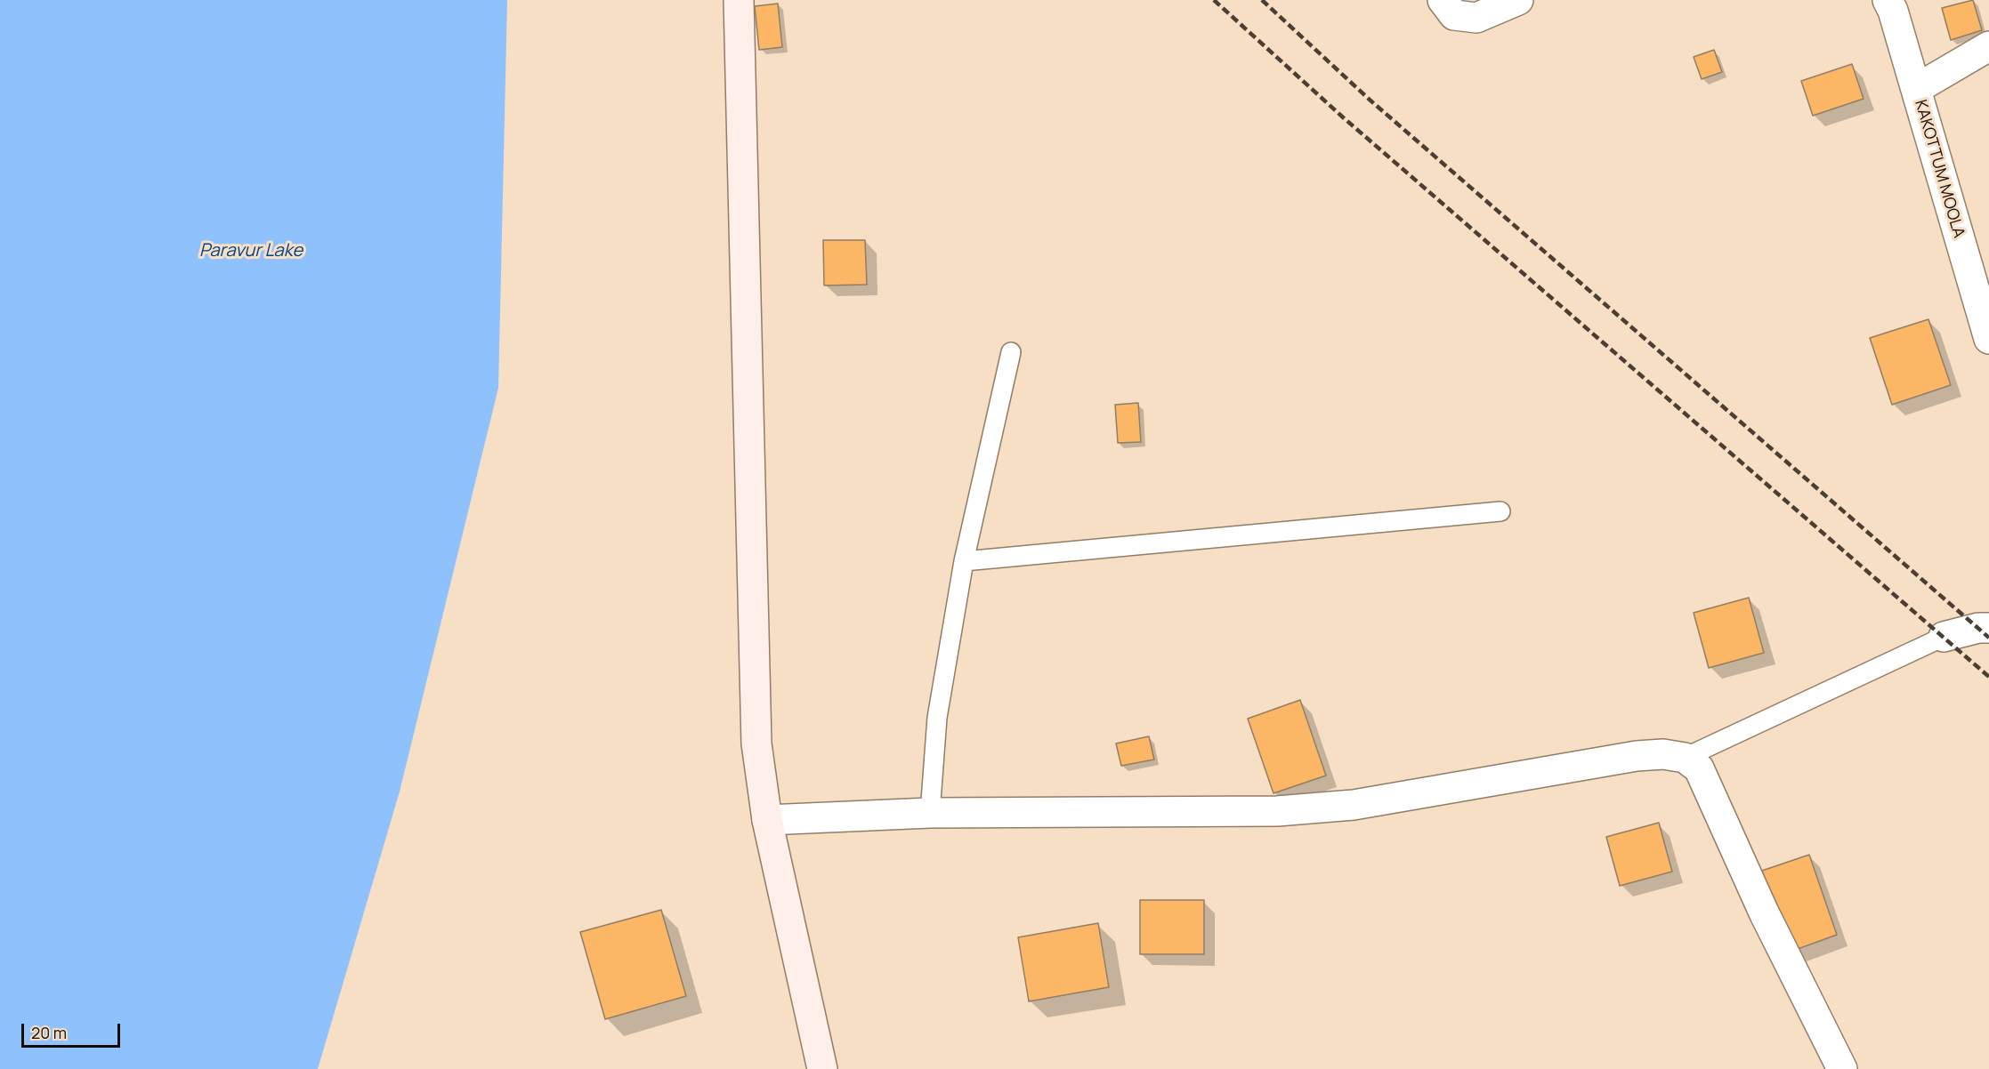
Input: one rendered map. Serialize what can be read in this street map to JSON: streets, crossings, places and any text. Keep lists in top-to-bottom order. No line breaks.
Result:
{"streets":{"street":["KAKOTTUM MOOLA"]},"water":["Paravur Lake"],"scale_bar":"20 m"}
